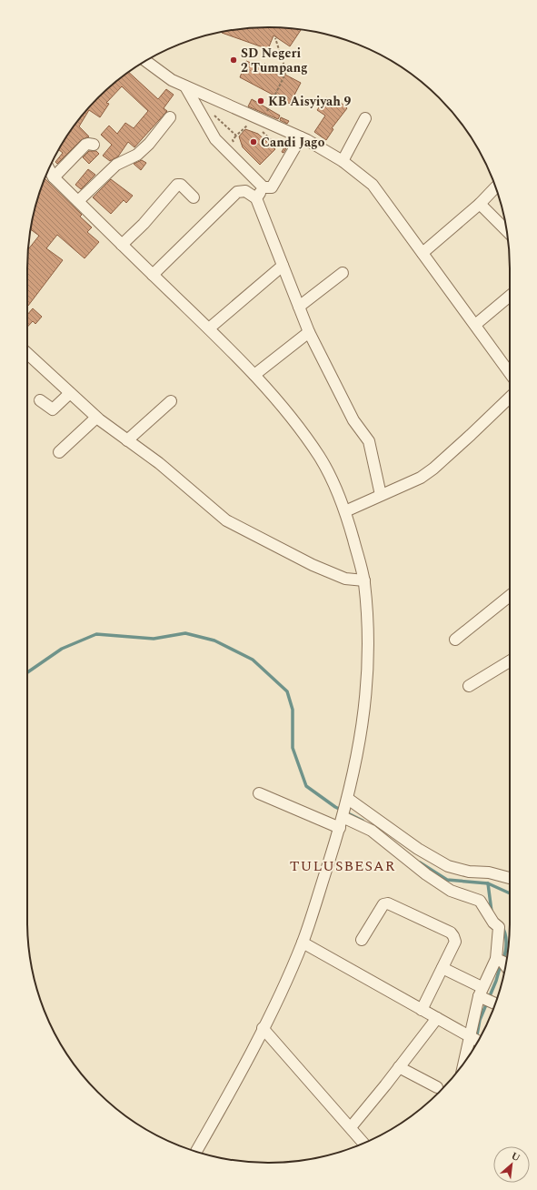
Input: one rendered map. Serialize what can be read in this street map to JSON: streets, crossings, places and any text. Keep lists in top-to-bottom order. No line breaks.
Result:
{"districts":["TULUSBESAR"],"places":["SD Negeri 2 Tumpang","KB Aisyiyah 9","Candi Jago"],"north":"top right"}
